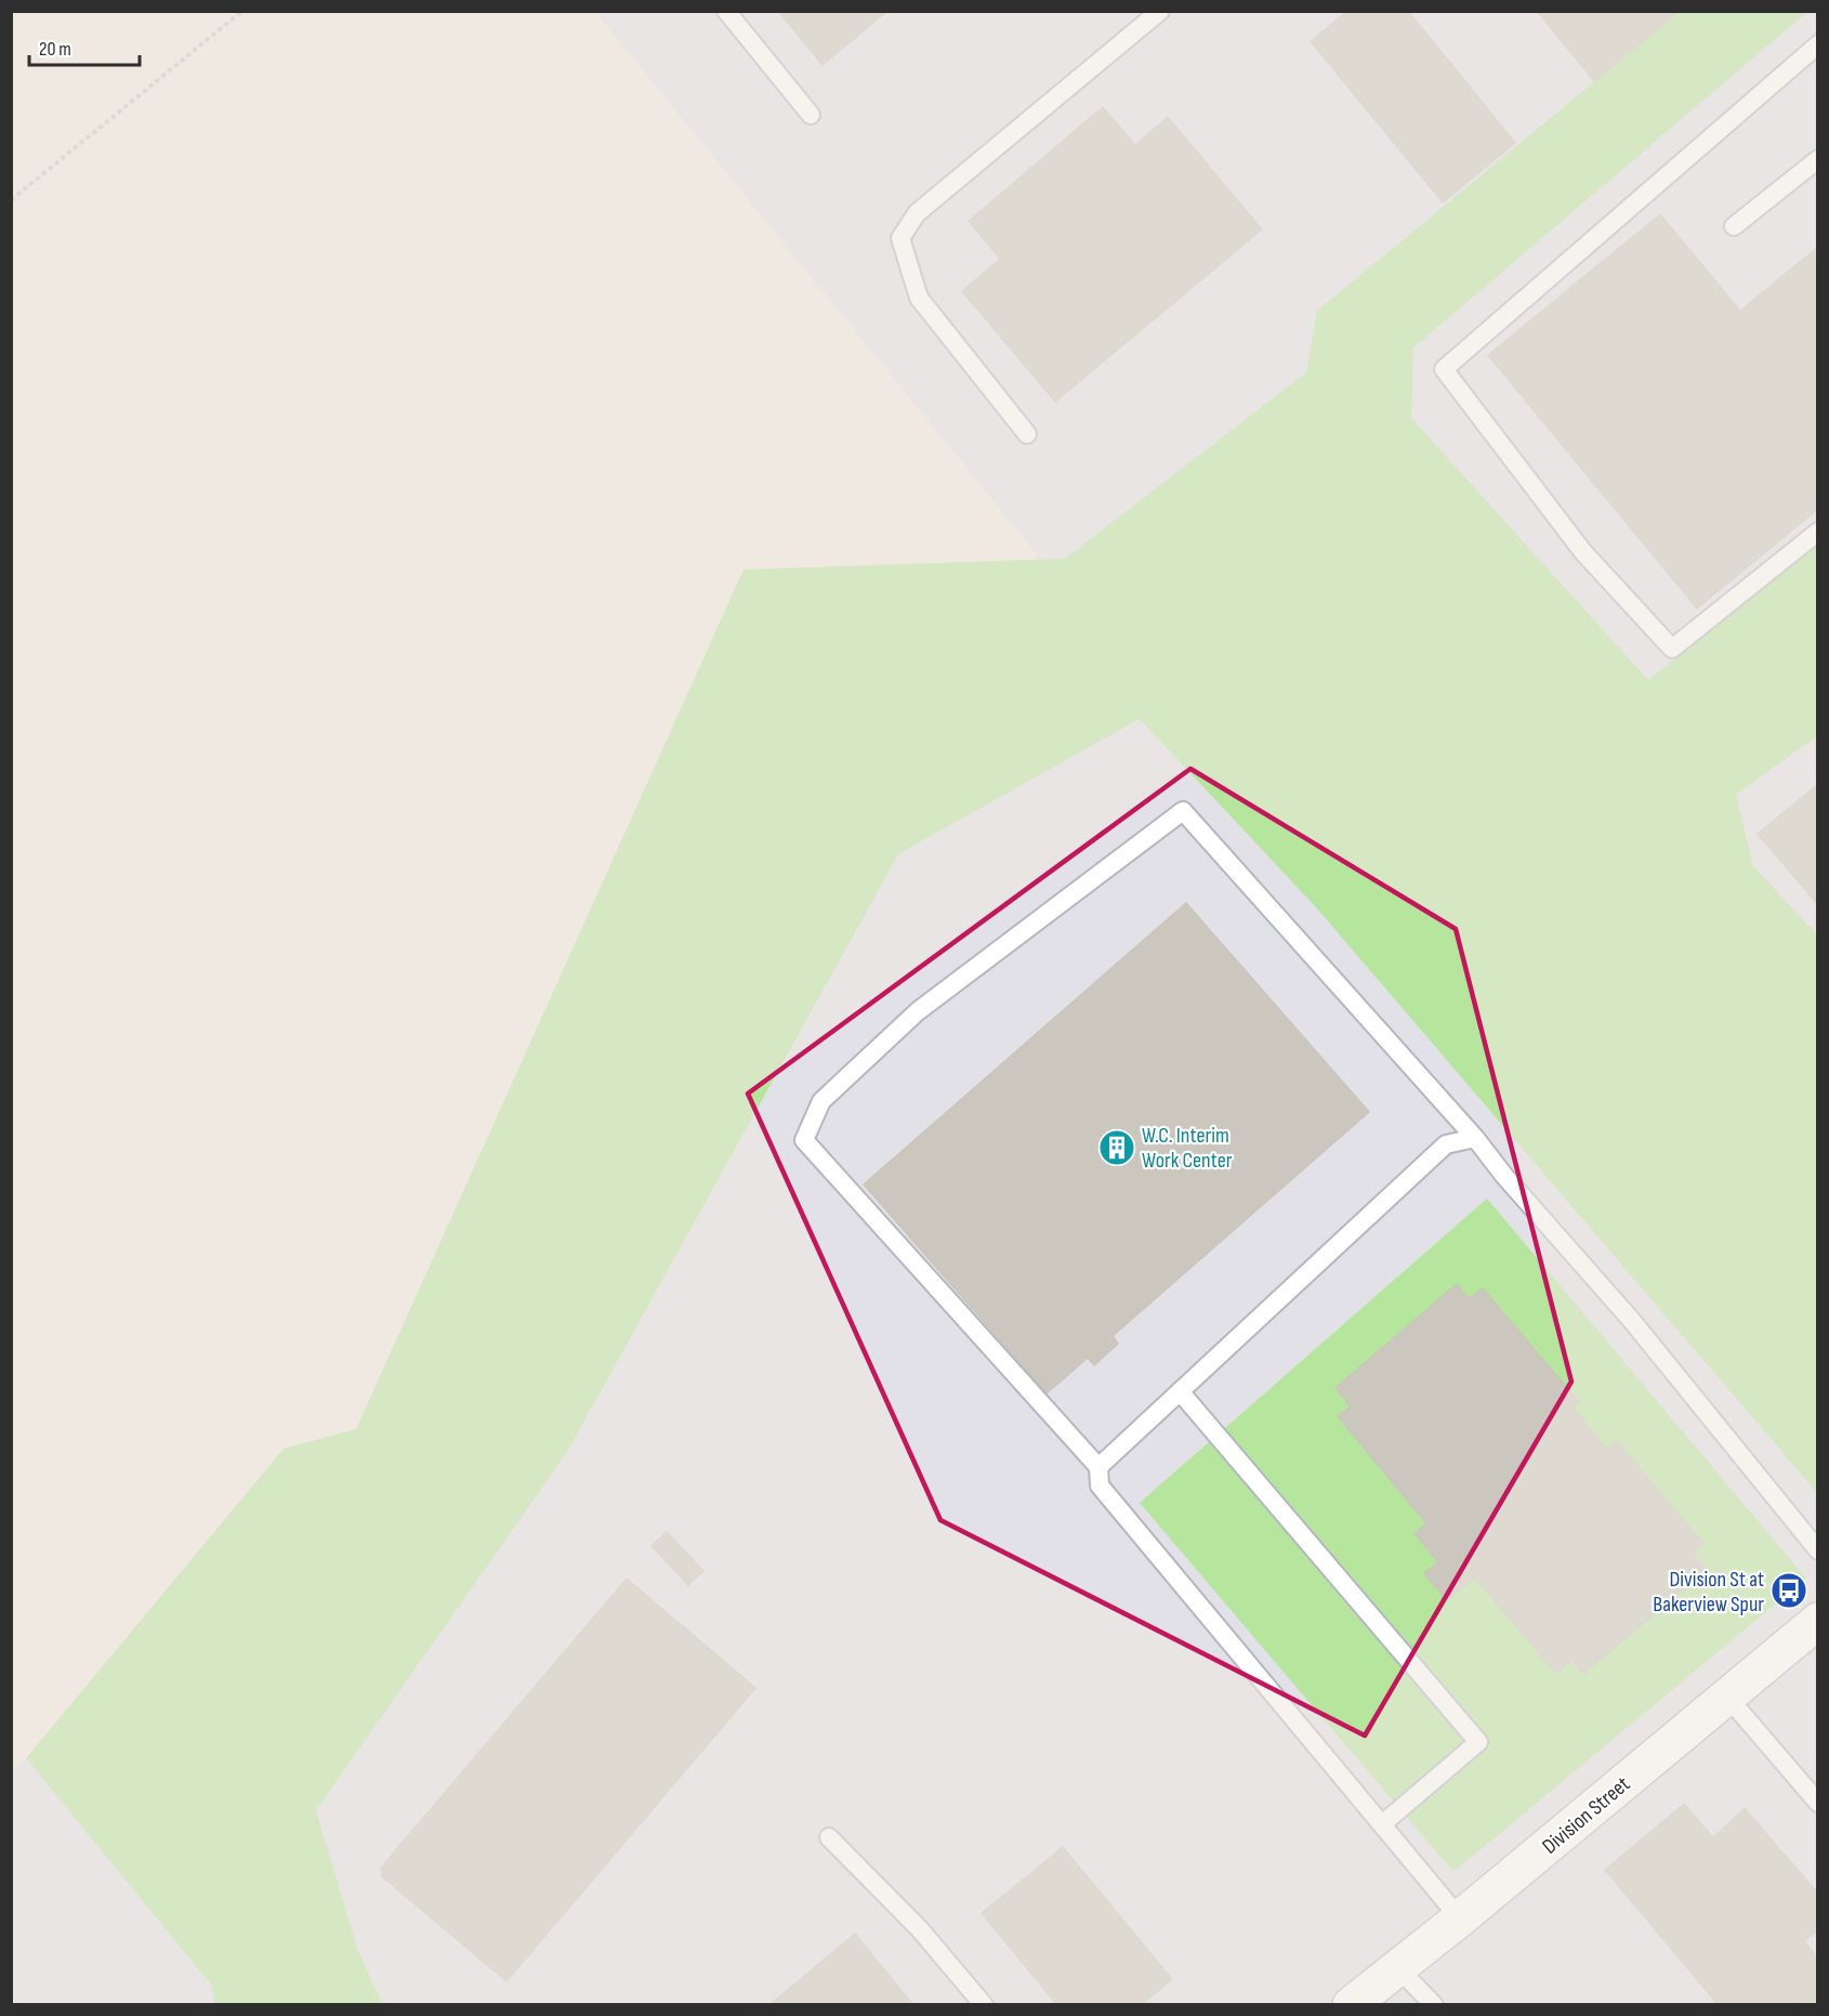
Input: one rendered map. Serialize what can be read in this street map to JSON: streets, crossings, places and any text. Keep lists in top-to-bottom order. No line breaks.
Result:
{"streets":{"street":["Division Street"]},"places":{"building":["W.C. Interim Work Center"],"bus stop":["Division St at Bakerview Spur"]},"scale_bar":"20 m"}
